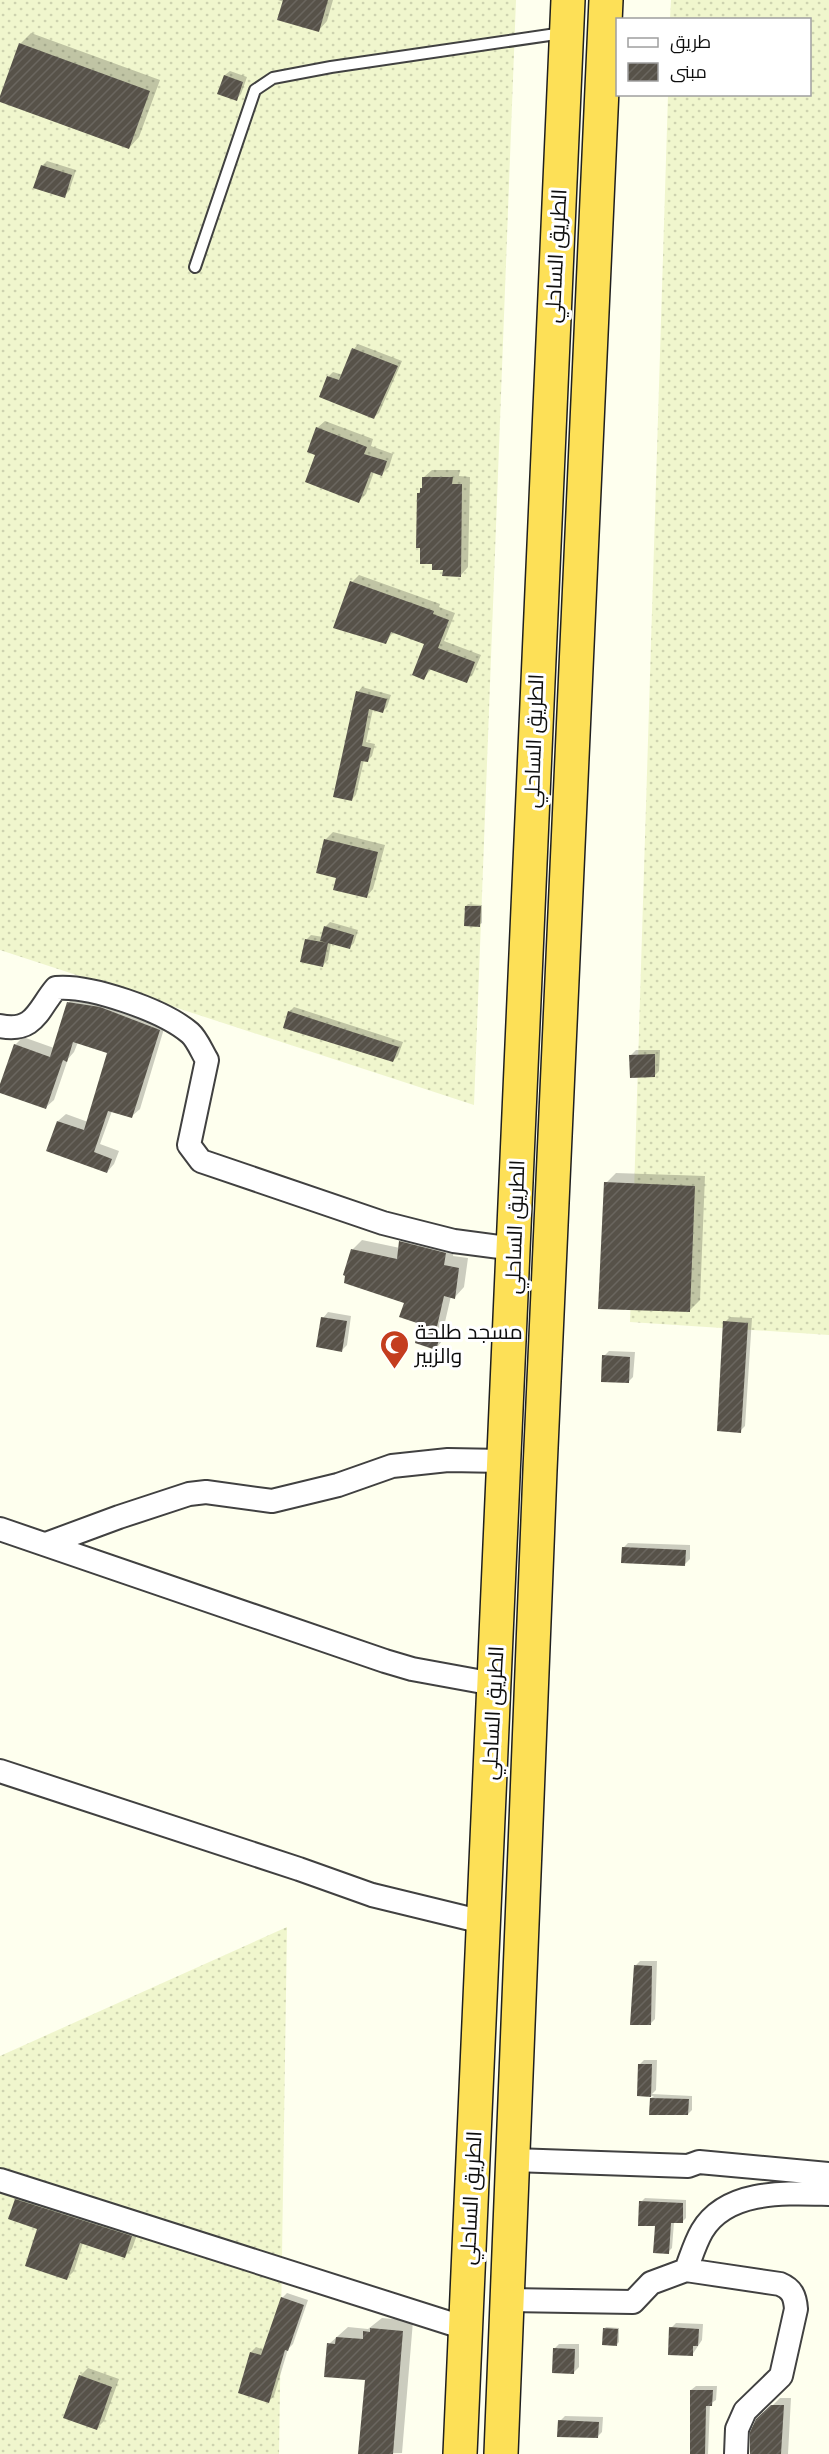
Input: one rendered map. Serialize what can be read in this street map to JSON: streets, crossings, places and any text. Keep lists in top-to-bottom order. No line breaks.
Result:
{"streets":{"highway":["الطريق الساحلي"]},"places":{"mosque":["مسجد طلحة والزبير"]},"legend":["طريق","مبنى"]}
